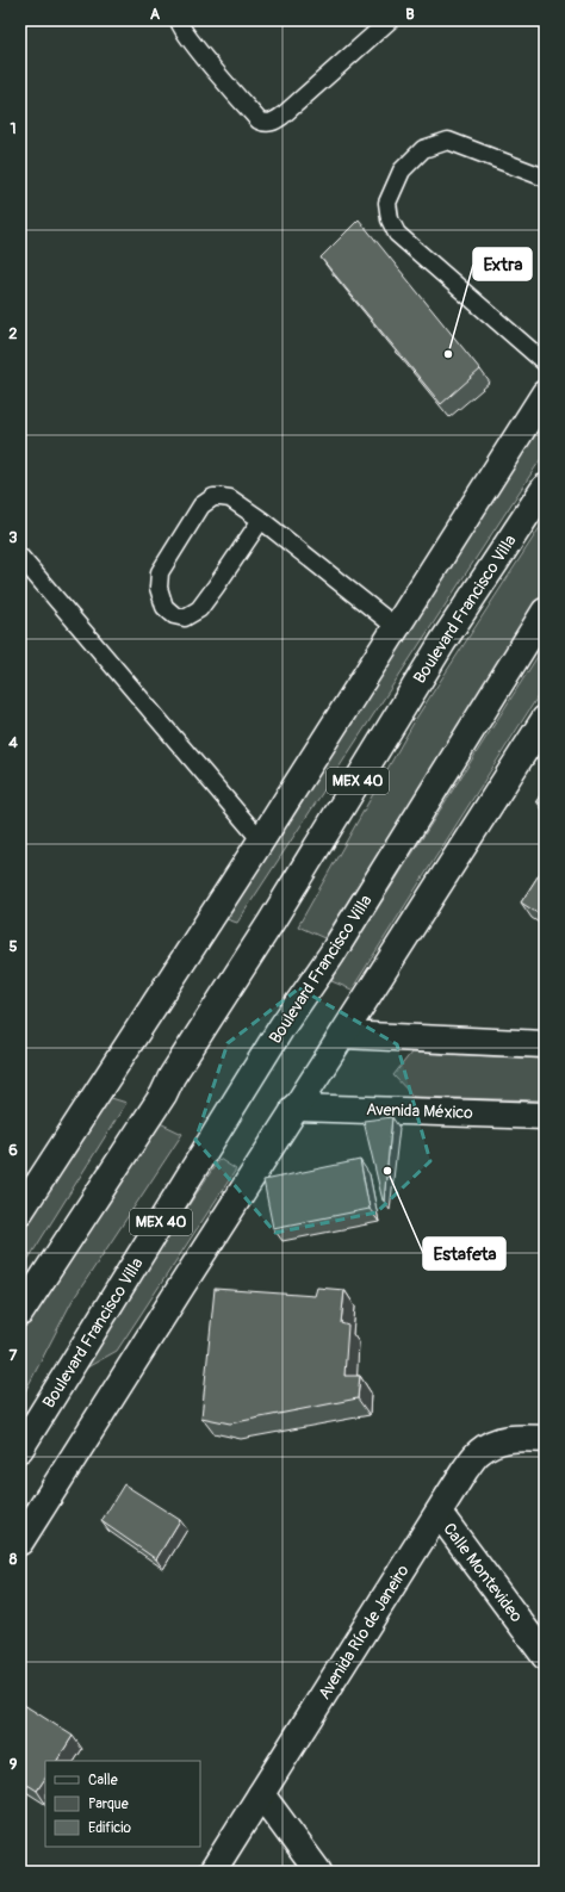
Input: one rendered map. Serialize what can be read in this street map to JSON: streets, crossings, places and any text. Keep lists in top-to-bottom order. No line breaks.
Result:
{"streets":{"street":["Boulevard Francisco Villa","MEX 40","Avenida México","Calle Montevideo","Avenida Río de Janeiro"]},"crossings":[["Calle Montevideo","Avenida Río de Janeiro"]],"places":["Extra","Estafeta"],"legend":["Calle","Parque","Edificio"],"grid":{"columns":["A","B"],"rows":["1","2","3","4","5","6","7","8","9"]}}
